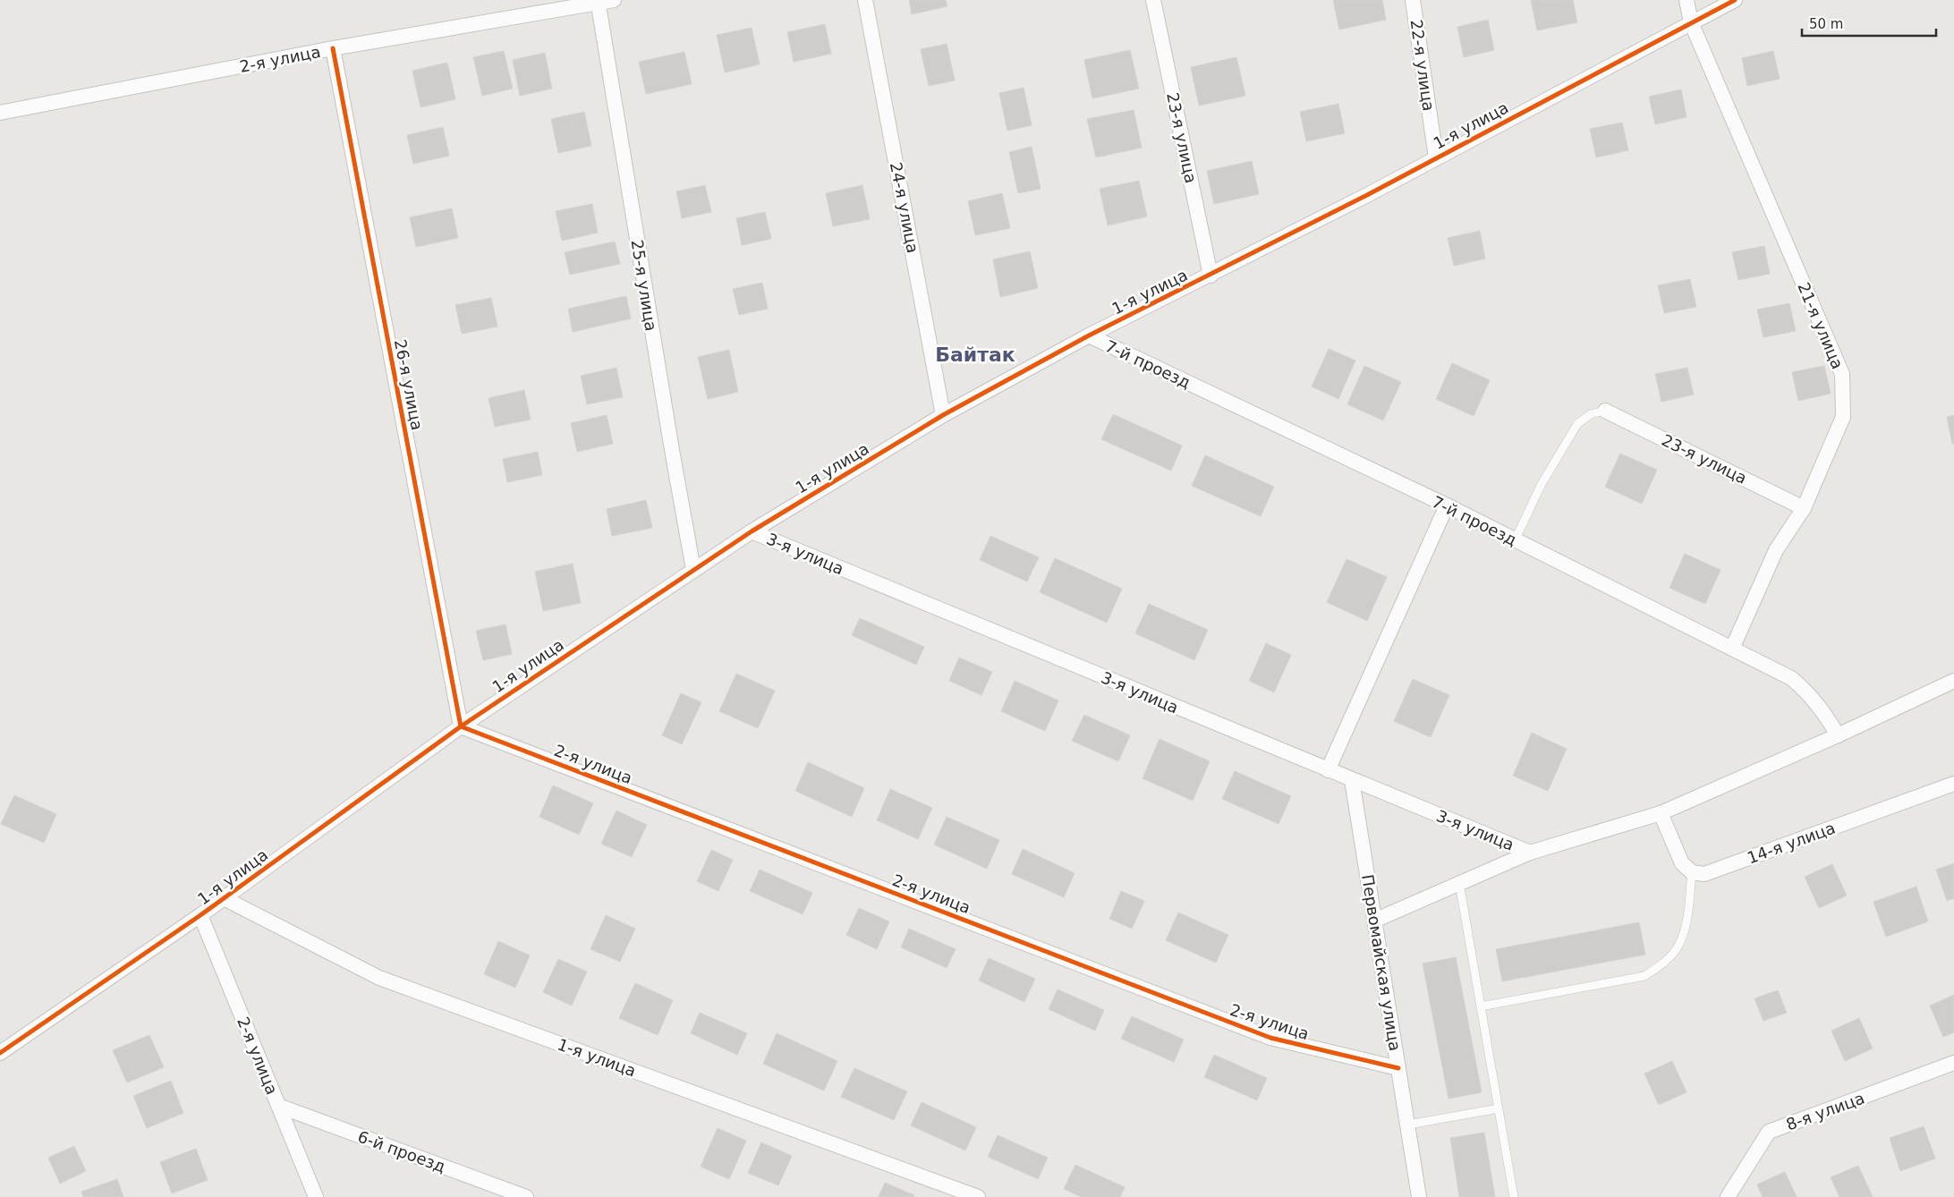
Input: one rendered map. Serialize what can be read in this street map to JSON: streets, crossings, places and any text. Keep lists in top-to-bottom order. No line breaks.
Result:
{"streets":{"street":["2-я улица","22-я улица","1-я улица","23-я улица","24-я улица","25-я улица","21-я улица","7-й проезд","26-я улица","3-я улица","14-я улица","Первомайская улица","8-я улица","6-й проезд"]},"crossings":[["2-я улица","1-я улица"],["2-я улица","25-я улица"],["2-я улица","26-я улица"],["2-я улица","Первомайская улица"],["2-я улица","6-й проезд"],["22-я улица","1-я улица"],["1-я улица","23-я улица"],["1-я улица","24-я улица"],["1-я улица","25-я улица"],["1-я улица","21-я улица"],["1-я улица","7-й проезд"],["1-я улица","26-я улица"],["1-я улица","3-я улица"],["23-я улица","21-я улица"],["21-я улица","7-й проезд"],["3-я улица","Первомайская улица"]],"districts":["Байтак"],"scale_bar":"50 m"}
